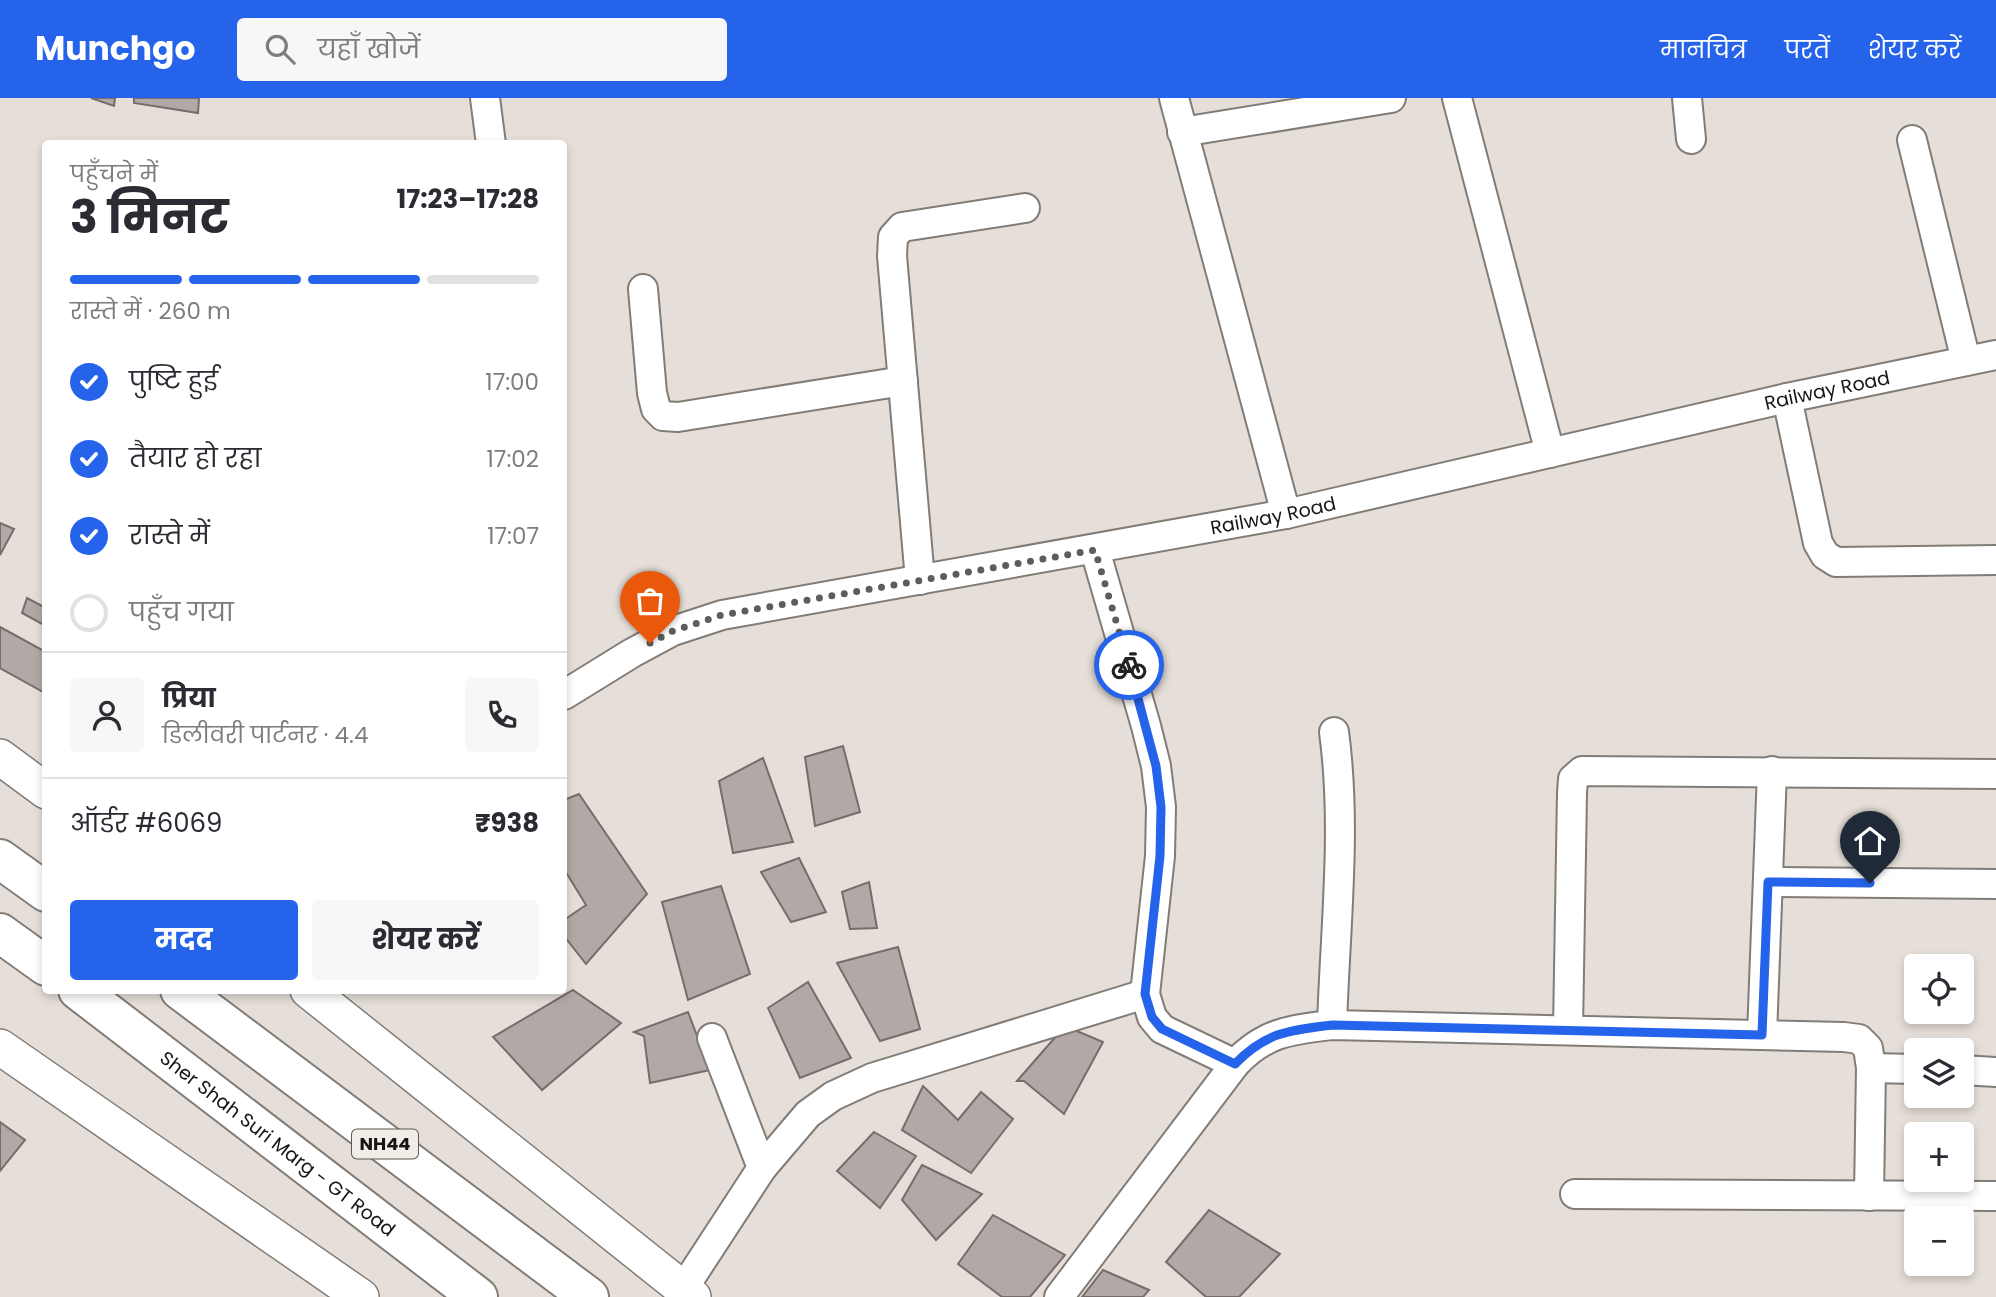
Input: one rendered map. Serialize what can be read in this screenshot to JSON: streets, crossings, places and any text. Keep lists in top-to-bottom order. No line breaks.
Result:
{"streets":{"highway":["Sher Shah Suri Marg - GT Road","NH44"],"street":["Railway Road"]},"page":{"header":"Munchgo","search":"यहाँ खोजें","nav":["मानचित्र","परतें","शेयर करें"],"heading":["3 मिनट","पहुँचने में","17:23–17:28"],"panel":["प्रिया","डिलीवरी पार्टनर · 4.4","ऑर्डर #6069","₹938"],"bar":"रास्ते में · 260 m","list":[["पुष्टि हुई","17:00"],["तैयार हो रहा","17:02"],["रास्ते में","17:07"],"पहुँच गया"],"buttons":["मदद","शेयर करें"],"map_buttons":["+","−"]}}
